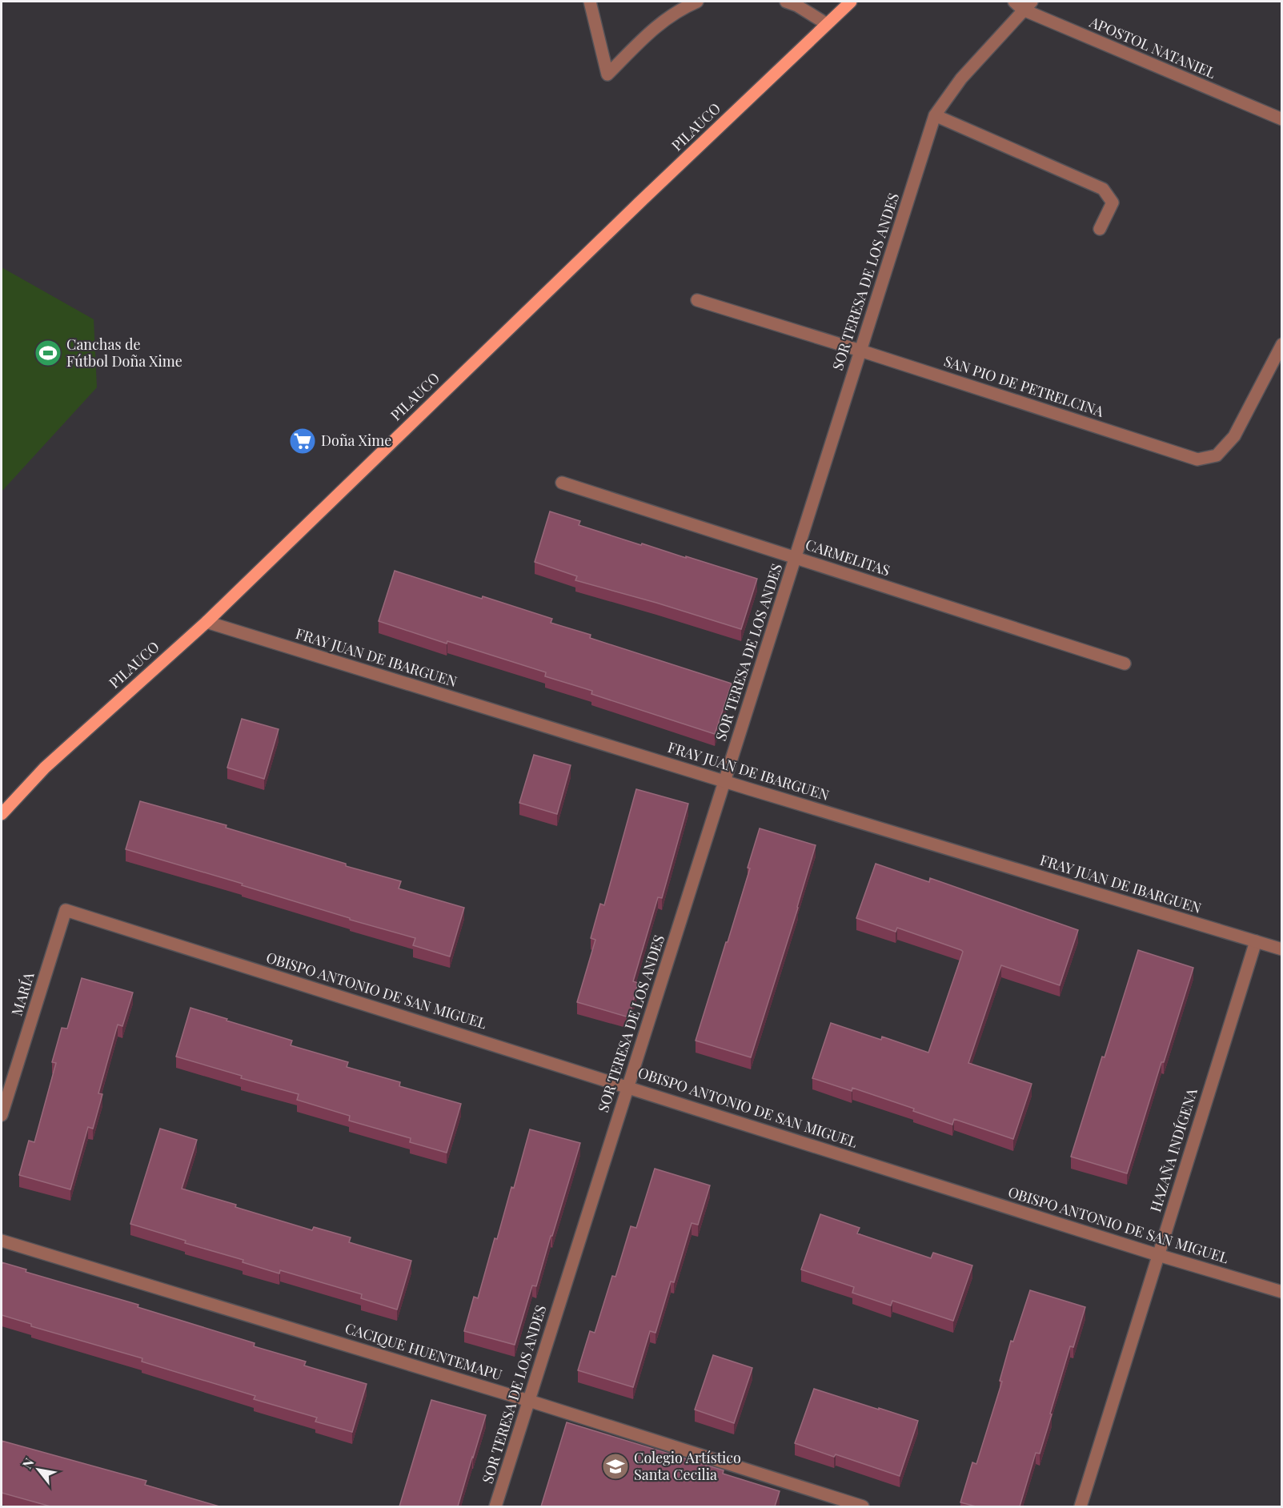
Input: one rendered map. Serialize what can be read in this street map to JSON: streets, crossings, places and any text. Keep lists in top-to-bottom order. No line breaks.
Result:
{"streets":{"main road":["PILAUCO"],"street":["APOSTOL NATANIEL","SOR TERESA DE LOS ANDES","SAN PIO DE PETRELCINA","CARMELITAS","FRAY JUAN DE IBARGUEN","OBISPO ANTONIO DE SAN MIGUEL","MARÍA","HAZAÑA INDÍGENA","CACIQUE HUENTEMAPU"]},"crossings":[["APOSTOL NATANIEL","SOR TERESA DE LOS ANDES"],["PILAUCO","FRAY JUAN DE IBARGUEN"],["SOR TERESA DE LOS ANDES","SAN PIO DE PETRELCINA"],["SOR TERESA DE LOS ANDES","CARMELITAS"],["SOR TERESA DE LOS ANDES","FRAY JUAN DE IBARGUEN"],["SOR TERESA DE LOS ANDES","OBISPO ANTONIO DE SAN MIGUEL"],["SOR TERESA DE LOS ANDES","CACIQUE HUENTEMAPU"],["FRAY JUAN DE IBARGUEN","HAZAÑA INDÍGENA"],["OBISPO ANTONIO DE SAN MIGUEL","MARÍA"],["OBISPO ANTONIO DE SAN MIGUEL","HAZAÑA INDÍGENA"]],"places":{"sports":["Canchas de Fútbol Doña Xime"],"supermarket":["Doña Xime"],"school or university":["Colegio Artístico Santa Cecilia"]},"north":"top left"}
